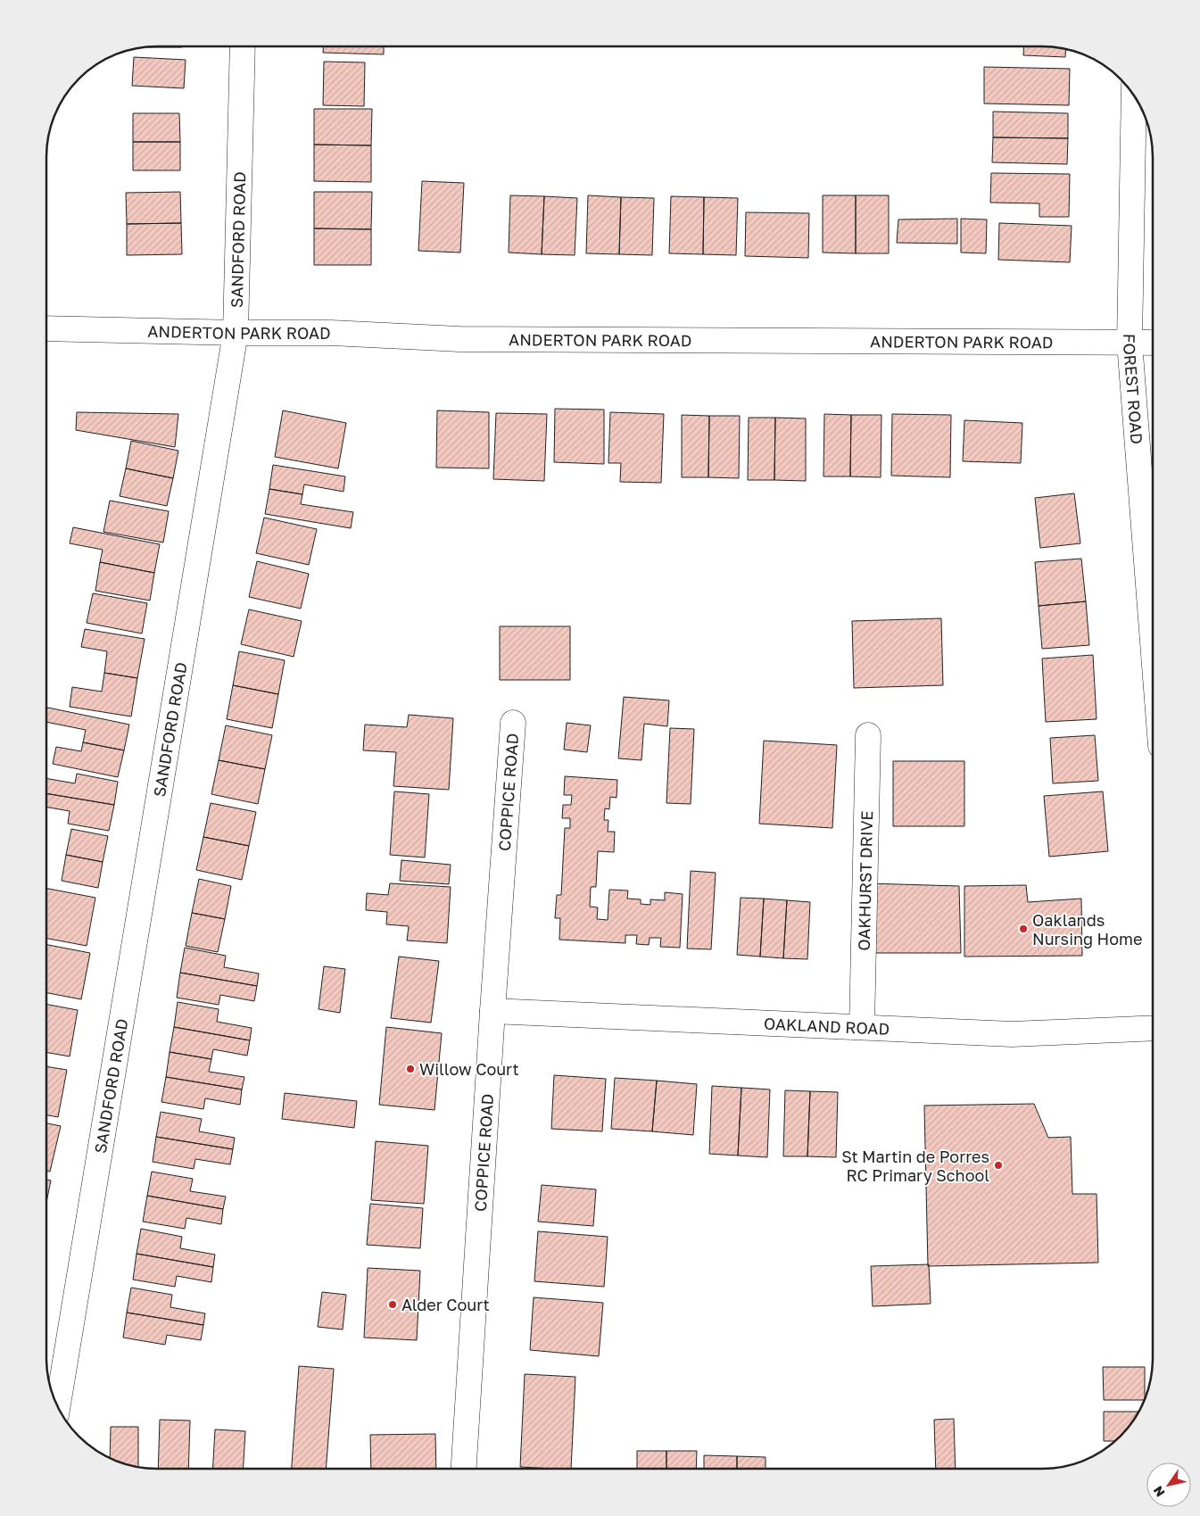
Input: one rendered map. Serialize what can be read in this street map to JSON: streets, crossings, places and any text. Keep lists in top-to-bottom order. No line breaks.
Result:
{"streets":{"street":["SANDFORD ROAD","ANDERTON PARK ROAD","FOREST ROAD","COPPICE ROAD","OAKHURST DRIVE","OAKLAND ROAD"]},"crossings":[["SANDFORD ROAD","ANDERTON PARK ROAD"],["ANDERTON PARK ROAD","FOREST ROAD"],["COPPICE ROAD","OAKLAND ROAD"],["OAKHURST DRIVE","OAKLAND ROAD"]],"places":["Oaklands Nursing Home","Willow Court","St Martin de Porres RC Primary School","Alder Court"],"north":"bottom left"}
